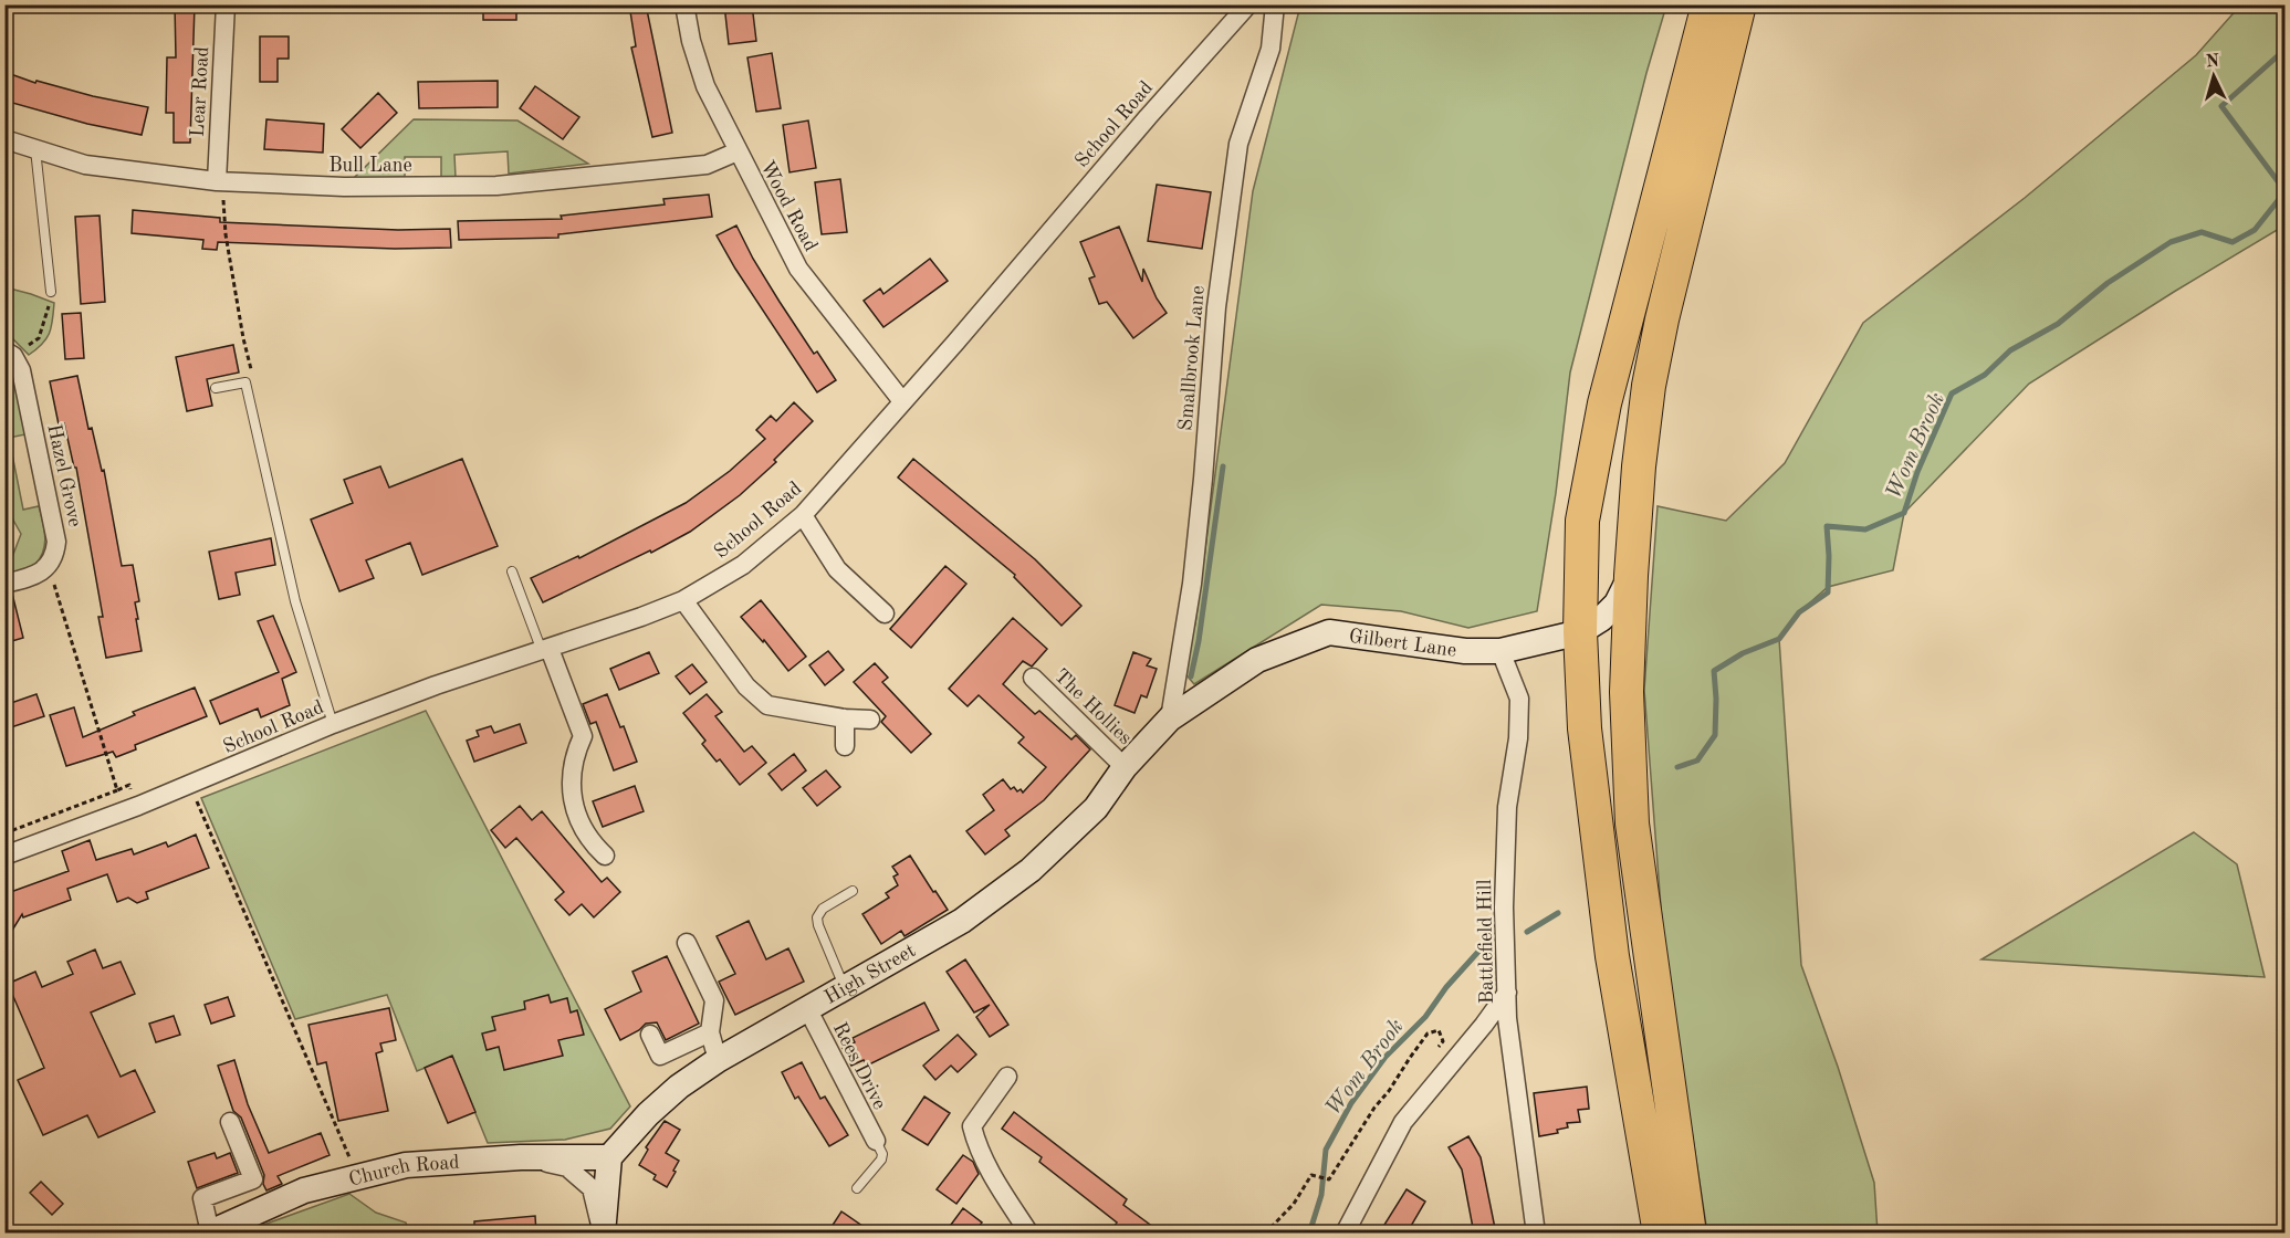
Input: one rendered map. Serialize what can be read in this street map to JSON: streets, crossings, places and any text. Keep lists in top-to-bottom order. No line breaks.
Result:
{"streets":{"street":["Lear Road","School Road","Bull Lane","Wood Road","Smallbrook Lane","Hazel Grove","Gilbert Lane","The Hollies","Battlefield Hill","High Street","Rees Drive","Church Road"]},"crossings":[["Lear Road","Bull Lane"],["School Road","Wood Road"],["Bull Lane","Wood Road"],["Smallbrook Lane","Gilbert Lane"],["Smallbrook Lane","High Street"],["Gilbert Lane","Battlefield Hill"],["Gilbert Lane","High Street"],["The Hollies","High Street"],["High Street","Rees Drive"],["High Street","Church Road"]],"water":["Wom Brook"],"north":"top"}
